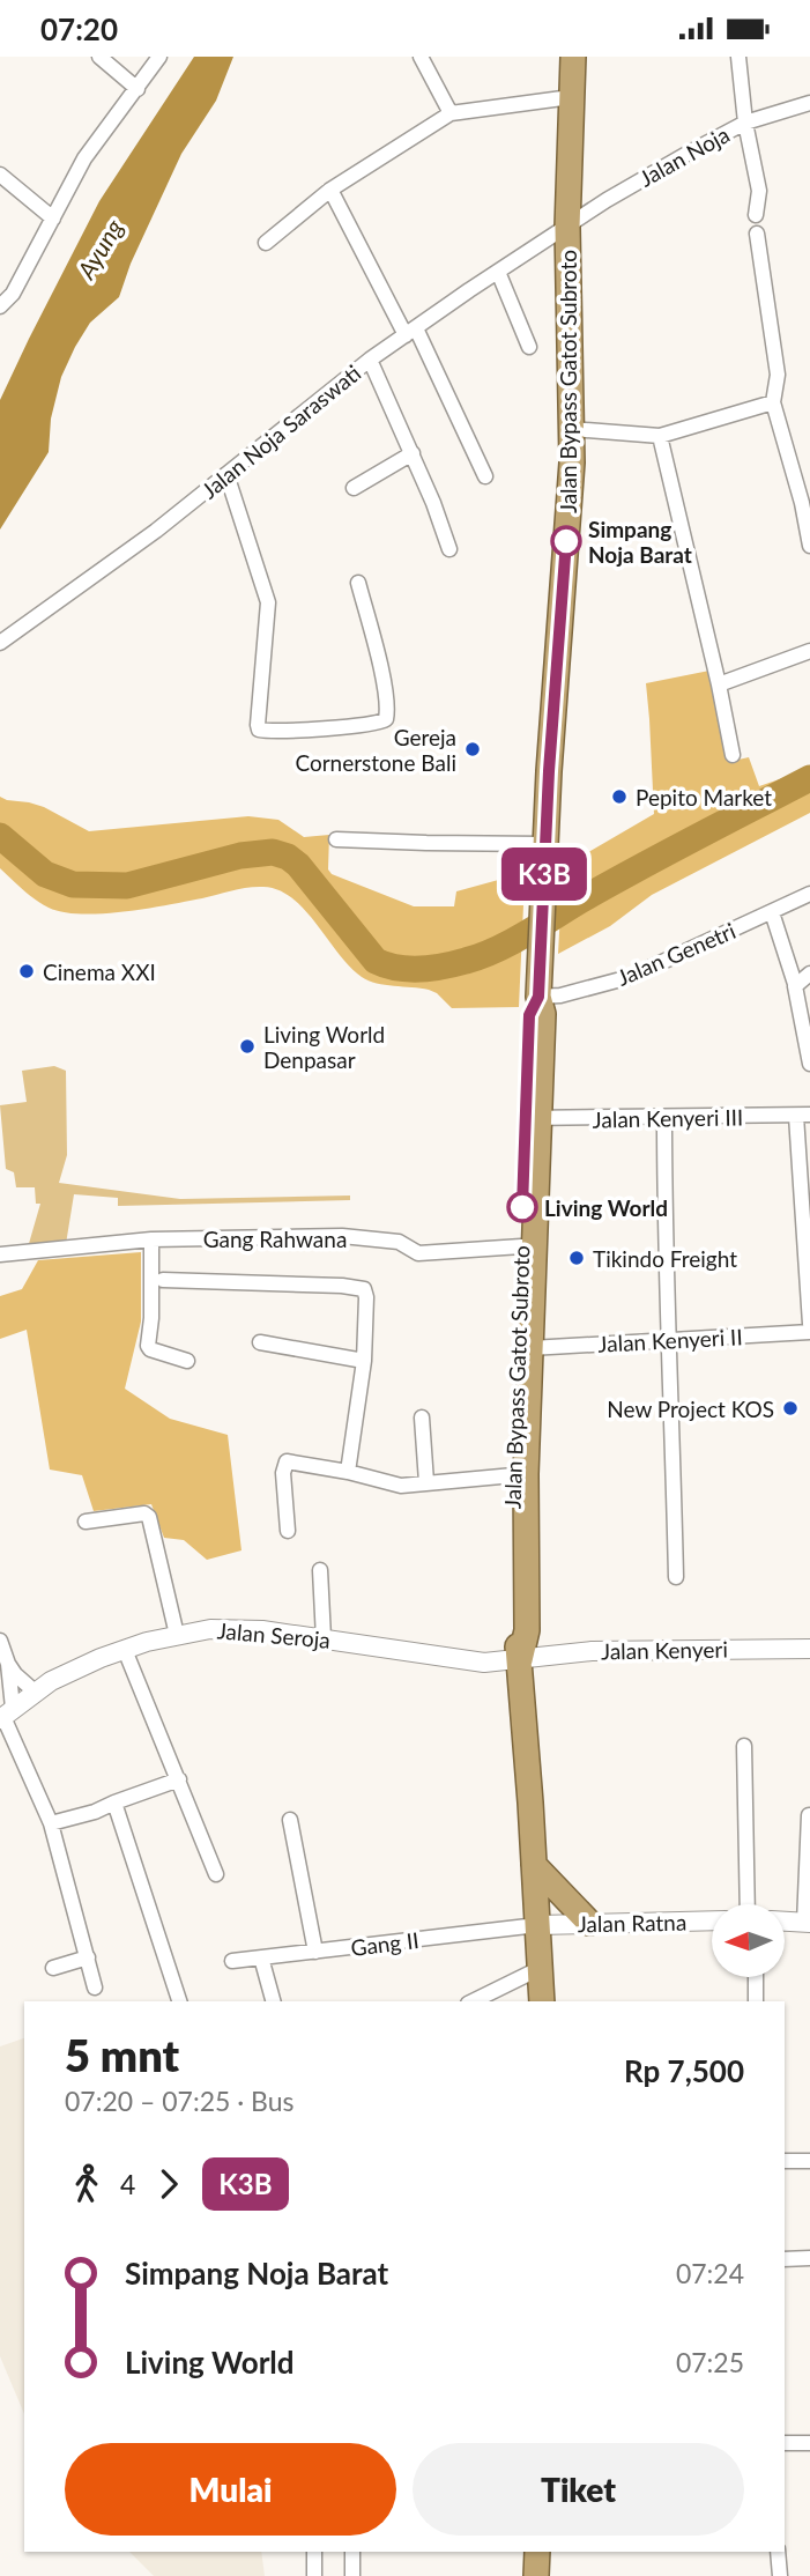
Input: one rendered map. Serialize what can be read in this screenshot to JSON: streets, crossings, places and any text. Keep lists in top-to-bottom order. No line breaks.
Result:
{"streets":{"highway":["Jalan Bypass Gatot Subroto"],"street":["Jalan Noja","Jalan Noja Saraswati","Jalan Genetri","Jalan Kenyeri III","Gang Rahwana","Jalan Kenyeri II","Jalan Seroja","Jalan Kenyeri","Jalan Ratna","Gang II"]},"crossings":[["Jalan Noja","Jalan Bypass Gatot Subroto"],["Jalan Noja","Jalan Noja Saraswati"],["Jalan Bypass Gatot Subroto","Jalan Noja Saraswati"],["Jalan Bypass Gatot Subroto","Jalan Genetri"],["Jalan Bypass Gatot Subroto","Jalan Kenyeri III"],["Jalan Bypass Gatot Subroto","Gang Rahwana"],["Jalan Bypass Gatot Subroto","Jalan Kenyeri II"],["Jalan Bypass Gatot Subroto","Jalan Seroja"],["Jalan Bypass Gatot Subroto","Jalan Kenyeri"],["Jalan Bypass Gatot Subroto","Jalan Ratna"],["Jalan Bypass Gatot Subroto","Gang II"],["Jalan Seroja","Jalan Kenyeri"],["Jalan Ratna","Gang II"]],"water":["Ayung"],"places":["Simpang Noja Barat","Gereja Cornerstone Bali","Pepito Market","Cinema XXI","Living World Denpasar","Living World","Tikindo Freight","New Project KOS"],"lines":["bus line K3B"],"north":"left","page":{"status":"07:20","on_map":"K3B","heading":["5 mnt","07:20 – 07:25 · Bus","Rp 7,500"],"legs":["4","K3B"],"list":[{"name":"Simpang Noja Barat","value":"07:24"},{"name":"Living World","value":"07:25"}],"buttons":["Mulai","Tiket"]}}
